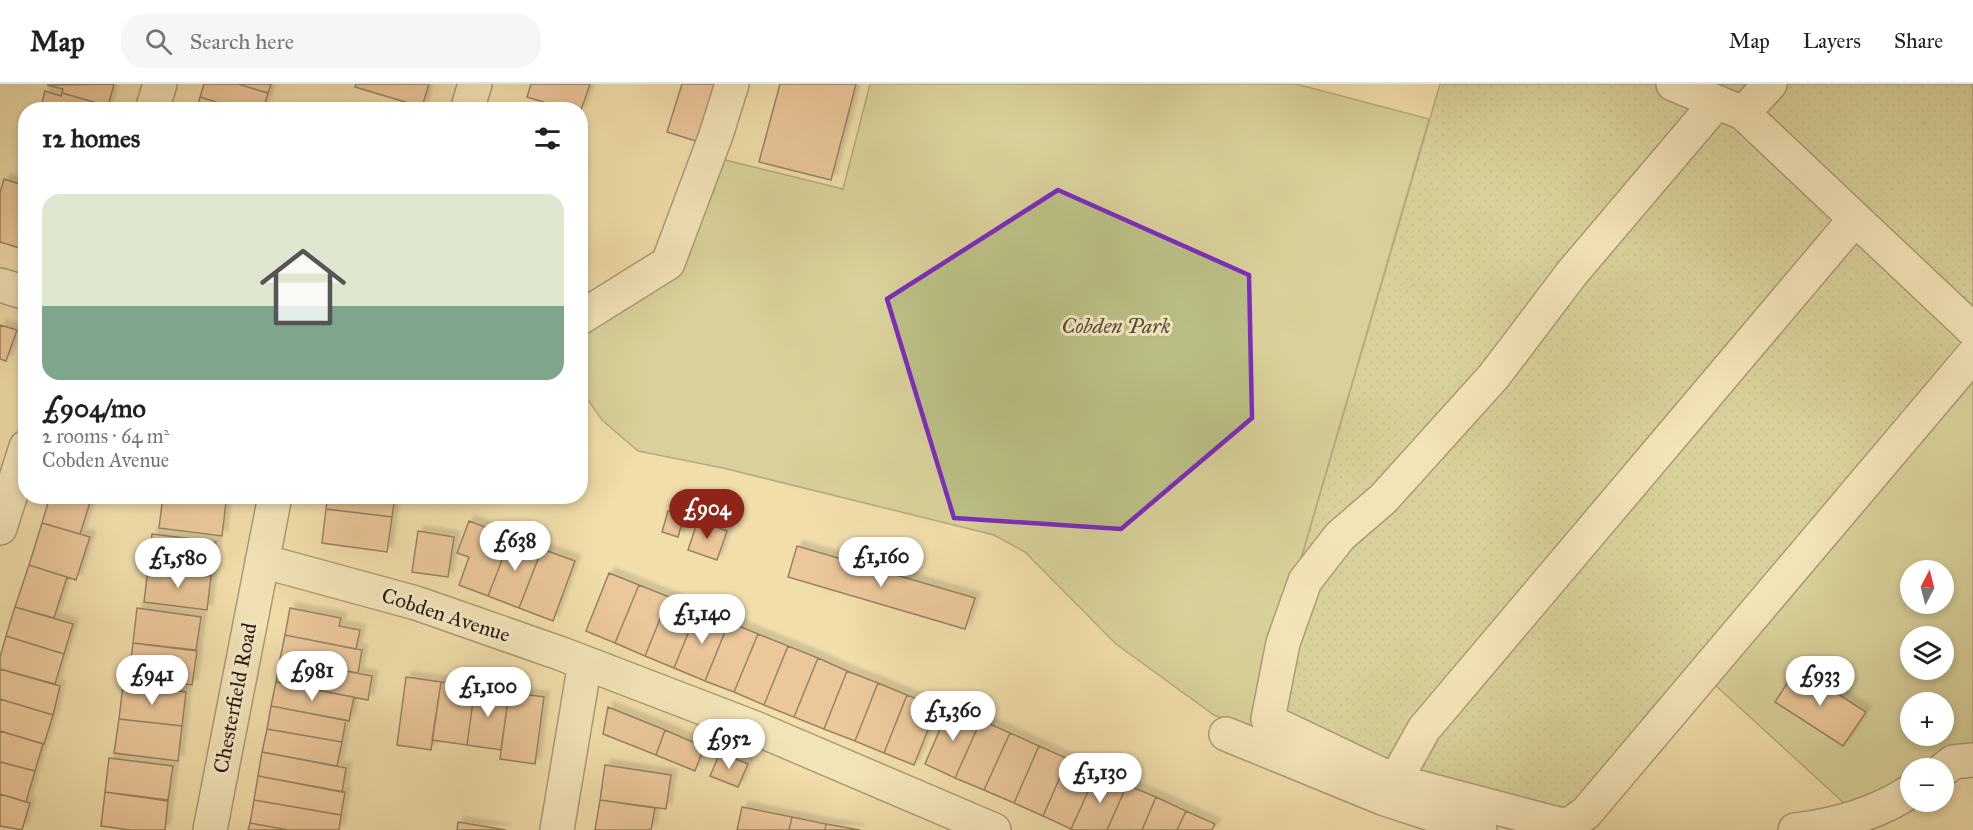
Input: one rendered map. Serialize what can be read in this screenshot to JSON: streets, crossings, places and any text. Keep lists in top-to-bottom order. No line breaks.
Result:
{"streets":{"street":["Cobden Avenue","Chesterfield Road"]},"crossings":[["Cobden Avenue","Chesterfield Road"]],"parks":["Cobden Park"],"north":"top","page":{"header":"Map","search":"Search here","nav":["Map","Layers","Share"],"heading":"12 homes","list":[{"name":"£904/mo","note":"2 rooms · 64 m² · Cobden Avenue"}],"price":["£904","£638","£1,160","£1,580","£1,140","£981","£941","£933","£1,100","£1,360","£952","£1,130"],"map_buttons":["+","−"]}}
